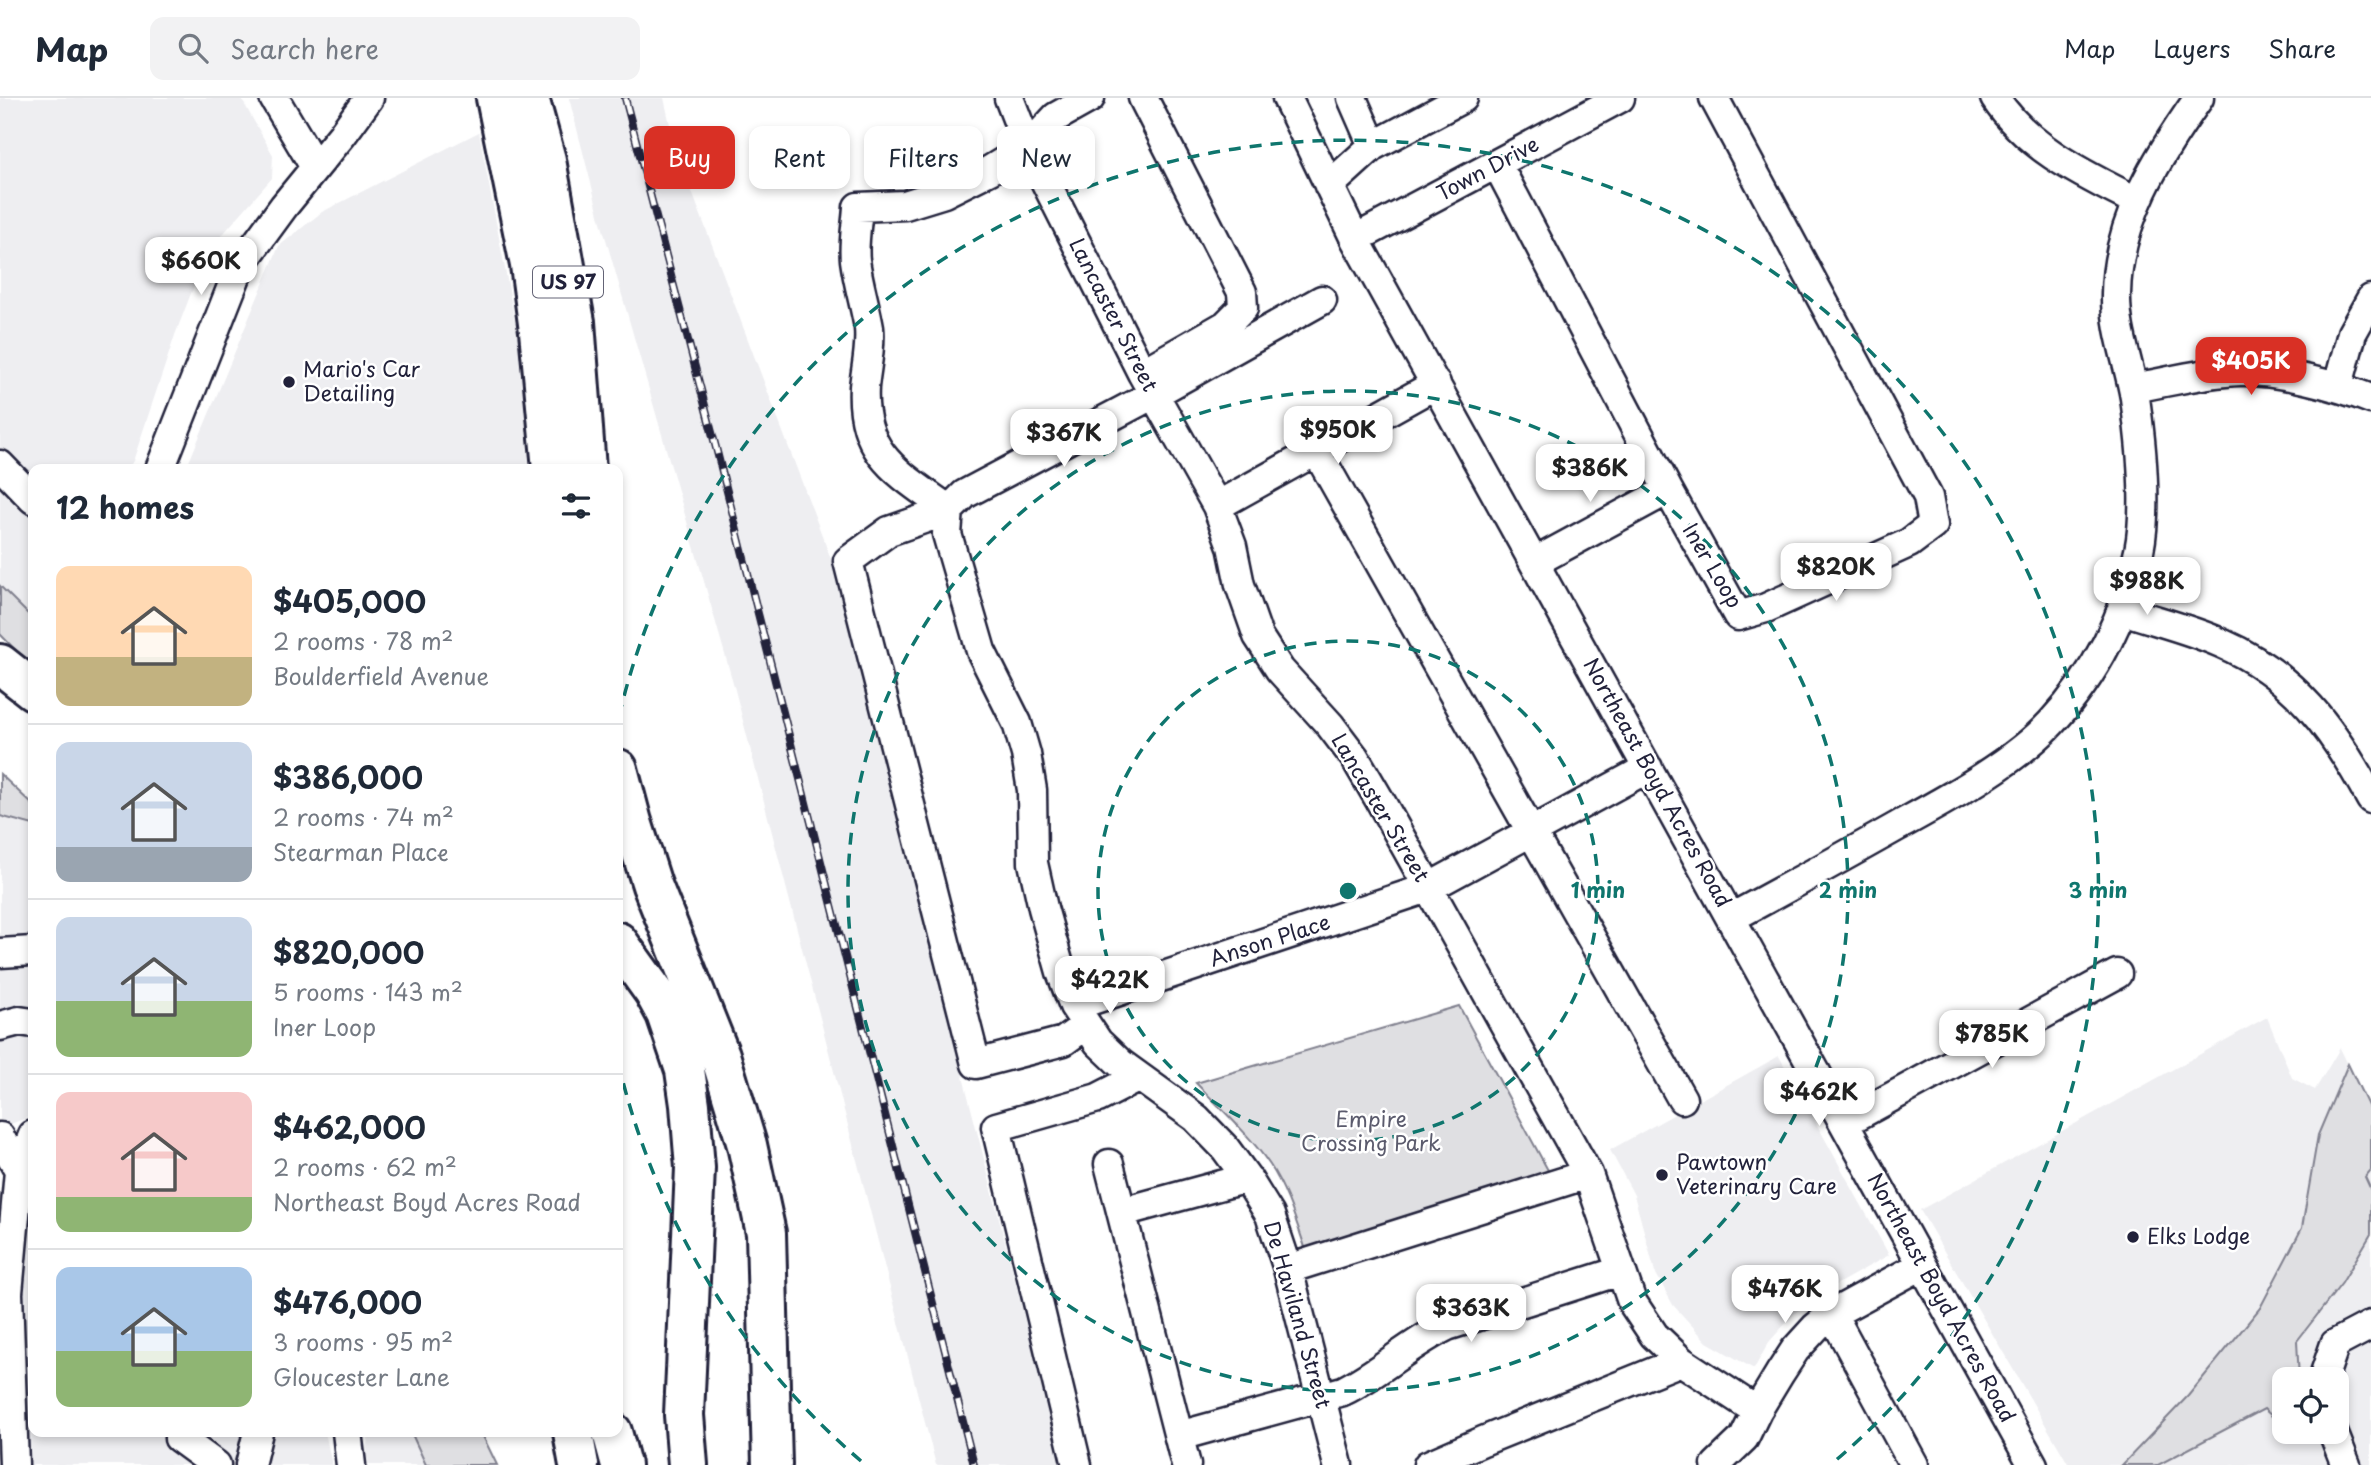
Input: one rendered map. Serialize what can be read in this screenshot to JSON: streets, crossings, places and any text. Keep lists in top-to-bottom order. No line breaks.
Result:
{"streets":{"highway":["US 97"],"street":["Town Drive","Lancaster Street","Iner Loop","Northeast Boyd Acres Road","Anson Place","De Haviland Street"]},"crossings":[["Town Drive","Iner Loop"],["Town Drive","Northeast Boyd Acres Road"],["Lancaster Street","Anson Place"],["Northeast Boyd Acres Road","Anson Place"],["Anson Place","De Haviland Street"]],"parks":["Empire Crossing Park"],"places":["Mario's Car Detailing","Pawtown Veterinary Care","Elks Lodge"],"page":{"header":"Map","search":"Search here","nav":["Map","Layers","Share"],"chip":["Buy","Rent","Filters","New"],"price":["$660K","$405K","$950K","$367K","$386K","$820K","$988K","$422K","$785K","$462K","$476K","$363K"],"heading":"12 homes","list":[{"name":"$405,000","note":"2 rooms · 78 m² · Boulderfield Avenue"},{"name":"$386,000","note":"2 rooms · 74 m² · Stearman Place"},{"name":"$820,000","note":"5 rooms · 143 m² · Iner Loop"},{"name":"$462,000","note":"2 rooms · 62 m² · Northeast Boyd Acres Road"},{"name":"$476,000","note":"3 rooms · 95 m² · Gloucester Lane"}]},"rings":["1 min","2 min","3 min"]}
